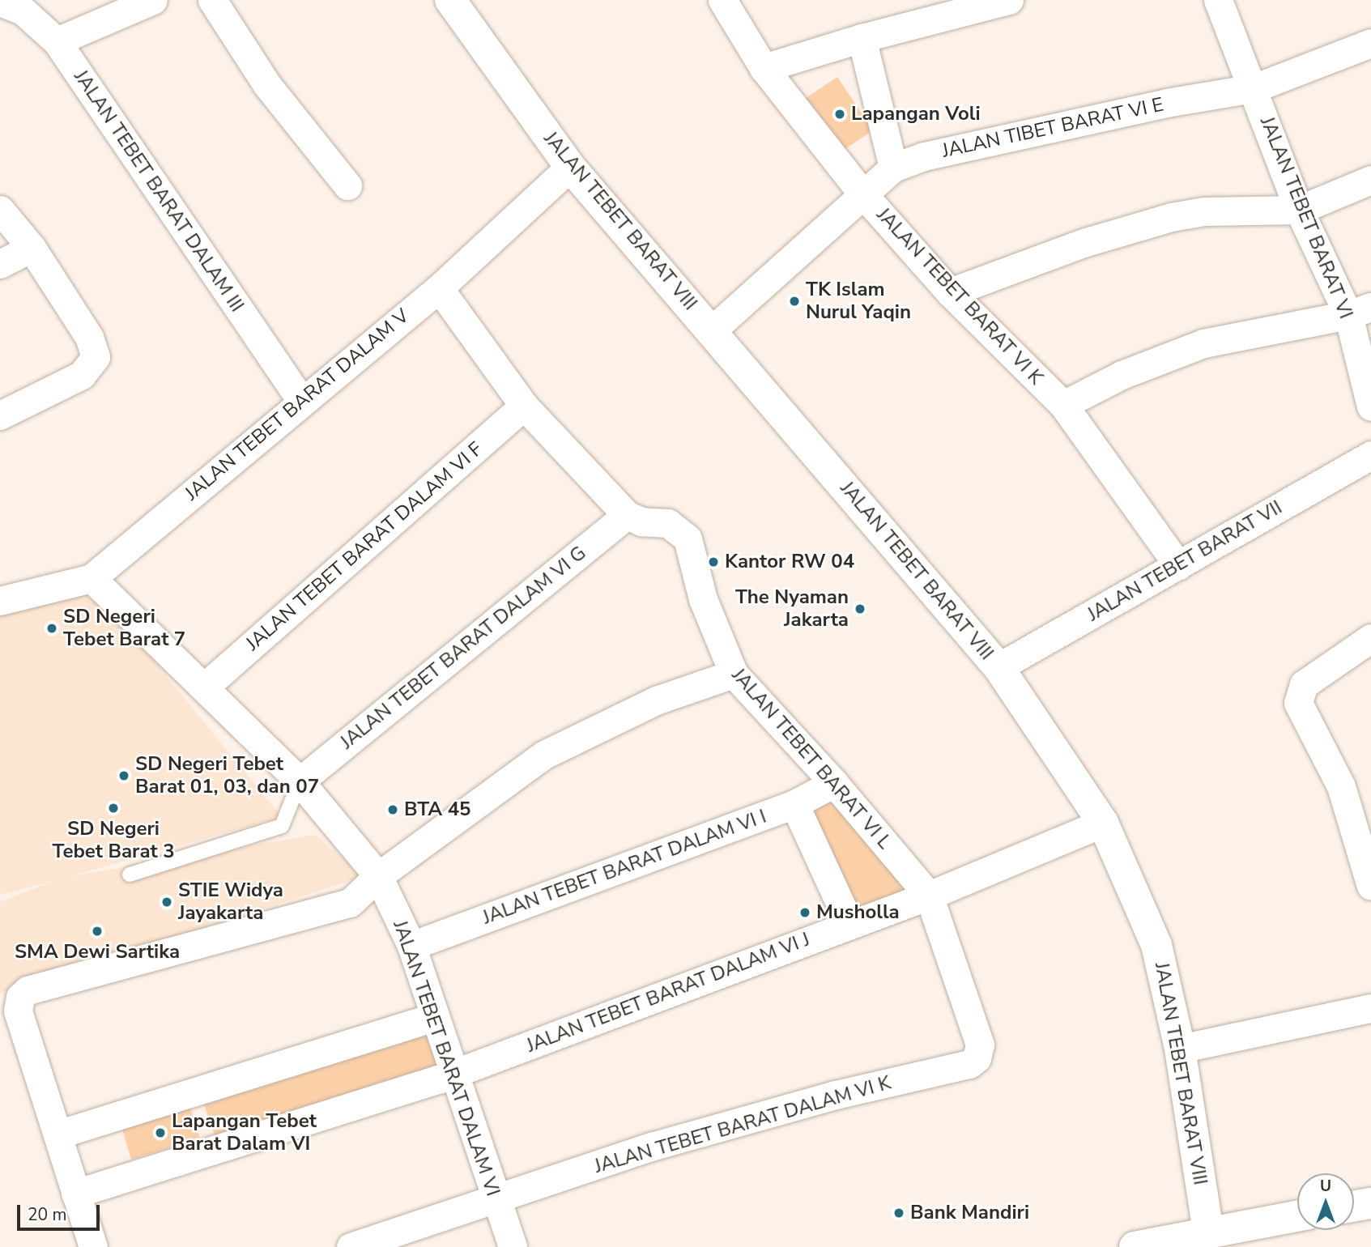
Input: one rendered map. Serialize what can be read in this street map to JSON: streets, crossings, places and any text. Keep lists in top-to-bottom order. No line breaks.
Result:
{"streets":{"street":["JALAN TIBET BARAT VI E","JALAN TEBET BARAT DALAM III","JALAN TEBET BARAT VI","JALAN TEBET BARAT VIII","JALAN TEBET BARAT VI K","JALAN TEBET BARAT DALAM V","JALAN TEBET BARAT DALAM VI F","JALAN TEBET BARAT VII","JALAN TEBET BARAT DALAM VI G","JALAN TEBET BARAT VI L","JALAN TEBET BARAT DALAM VI I","JALAN TEBET BARAT DALAM VI J","JALAN TEBET BARAT DALAM VI","JALAN TEBET BARAT DALAM VI K"]},"crossings":[["JALAN TIBET BARAT VI E","JALAN TEBET BARAT VI"],["JALAN TIBET BARAT VI E","JALAN TEBET BARAT VIII"],["JALAN TIBET BARAT VI E","JALAN TEBET BARAT VI K"],["JALAN TEBET BARAT DALAM III","JALAN TEBET BARAT DALAM V"],["JALAN TEBET BARAT VIII","JALAN TEBET BARAT DALAM V"],["JALAN TEBET BARAT VIII","JALAN TEBET BARAT VII"],["JALAN TEBET BARAT VIII","JALAN TEBET BARAT DALAM VI J"],["JALAN TEBET BARAT VI K","JALAN TEBET BARAT VII"],["JALAN TEBET BARAT DALAM V","JALAN TEBET BARAT DALAM VI"],["JALAN TEBET BARAT DALAM VI F","JALAN TEBET BARAT DALAM VI"],["JALAN TEBET BARAT DALAM VI G","JALAN TEBET BARAT VI L"],["JALAN TEBET BARAT DALAM VI G","JALAN TEBET BARAT DALAM VI"],["JALAN TEBET BARAT VI L","JALAN TEBET BARAT DALAM VI I"],["JALAN TEBET BARAT VI L","JALAN TEBET BARAT DALAM VI J"],["JALAN TEBET BARAT VI L","JALAN TEBET BARAT DALAM VI K"],["JALAN TEBET BARAT DALAM VI I","JALAN TEBET BARAT DALAM VI"],["JALAN TEBET BARAT DALAM VI J","JALAN TEBET BARAT DALAM VI"],["JALAN TEBET BARAT DALAM VI J","JALAN TEBET BARAT DALAM VI K"],["JALAN TEBET BARAT DALAM VI","JALAN TEBET BARAT DALAM VI K"]],"places":["Lapangan Voli","TK Islam Nurul Yaqin","Kantor RW 04","The Nyaman Jakarta","SD Negeri Tebet Barat 7","SD Negeri Tebet Barat 01, 03, dan 07","SD Negeri Tebet Barat 3","BTA 45","STIE Widya Jayakarta","Musholla","SMA Dewi Sartika","Lapangan Tebet Barat Dalam VI","Bank Mandiri"],"scale_bar":"20 m","north":"top"}
